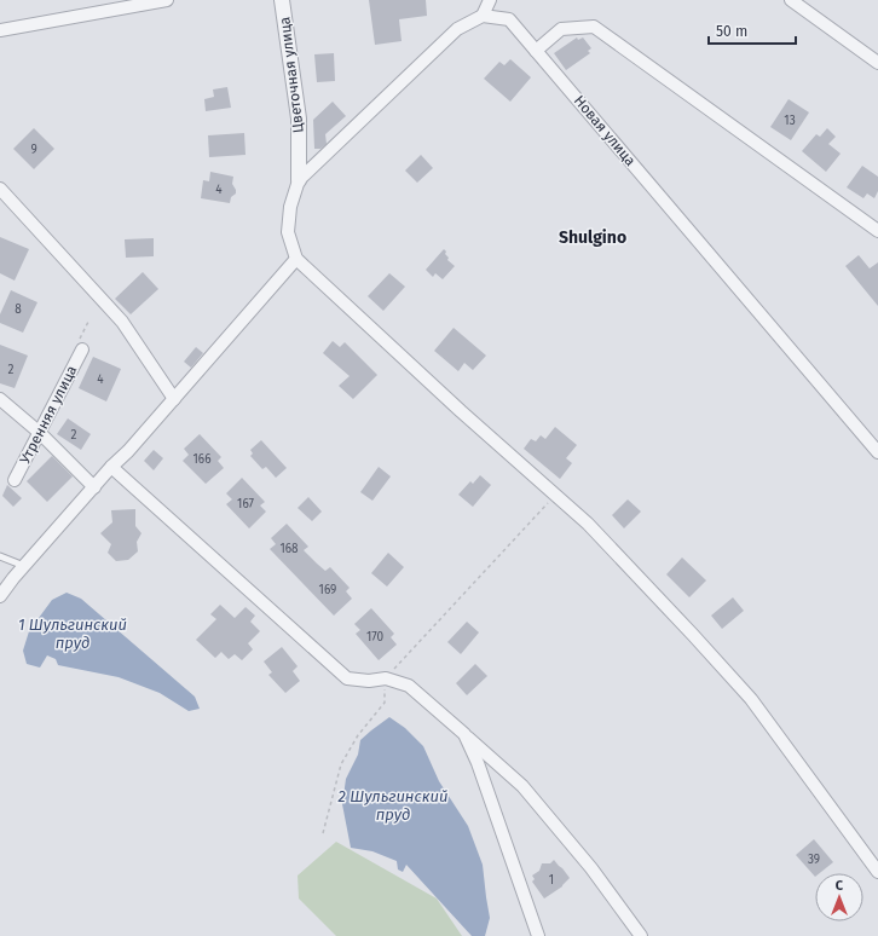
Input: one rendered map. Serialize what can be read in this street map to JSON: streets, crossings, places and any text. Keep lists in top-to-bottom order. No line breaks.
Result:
{"streets":{"street":["Цветочная улица","Новая улица","Утренняя улица"]},"districts":["Shulgino"],"water":["1 Шульгинский пруд","2 Шульгинский пруд"],"house_numbers":["13","9","4","8","2","4","2","166","167","168","169","170","39","1"],"scale_bar":"50 m","north":"top"}
